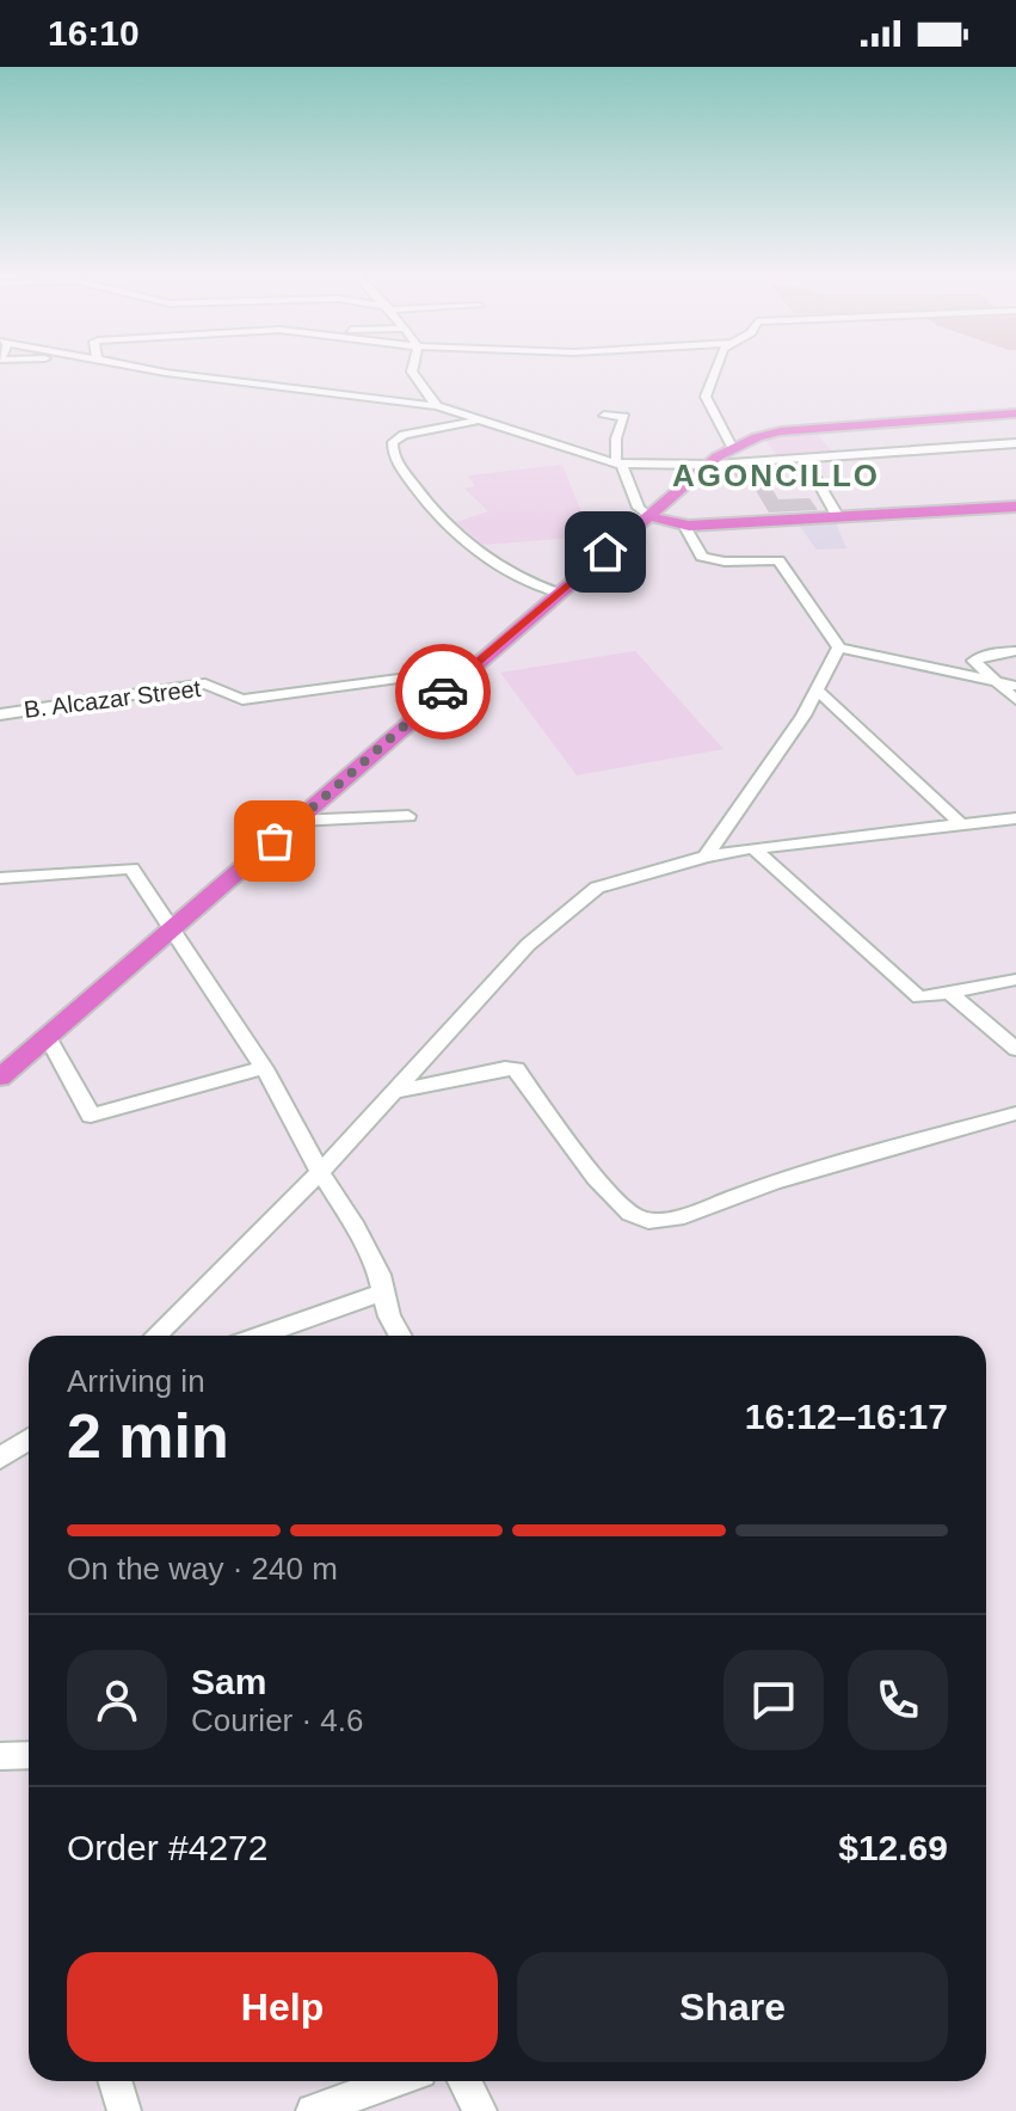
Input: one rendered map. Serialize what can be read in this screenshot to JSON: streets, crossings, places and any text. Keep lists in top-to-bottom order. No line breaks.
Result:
{"streets":{"street":["B. Alcazar Street"]},"districts":["AGONCILLO"],"page":{"status":"16:10","heading":["2 min","Arriving in","16:12–16:17"],"panel":["Sam","Courier · 4.6","Order #4272","$12.69"],"bar":"On the way · 240 m","buttons":["Help","Share"]}}
